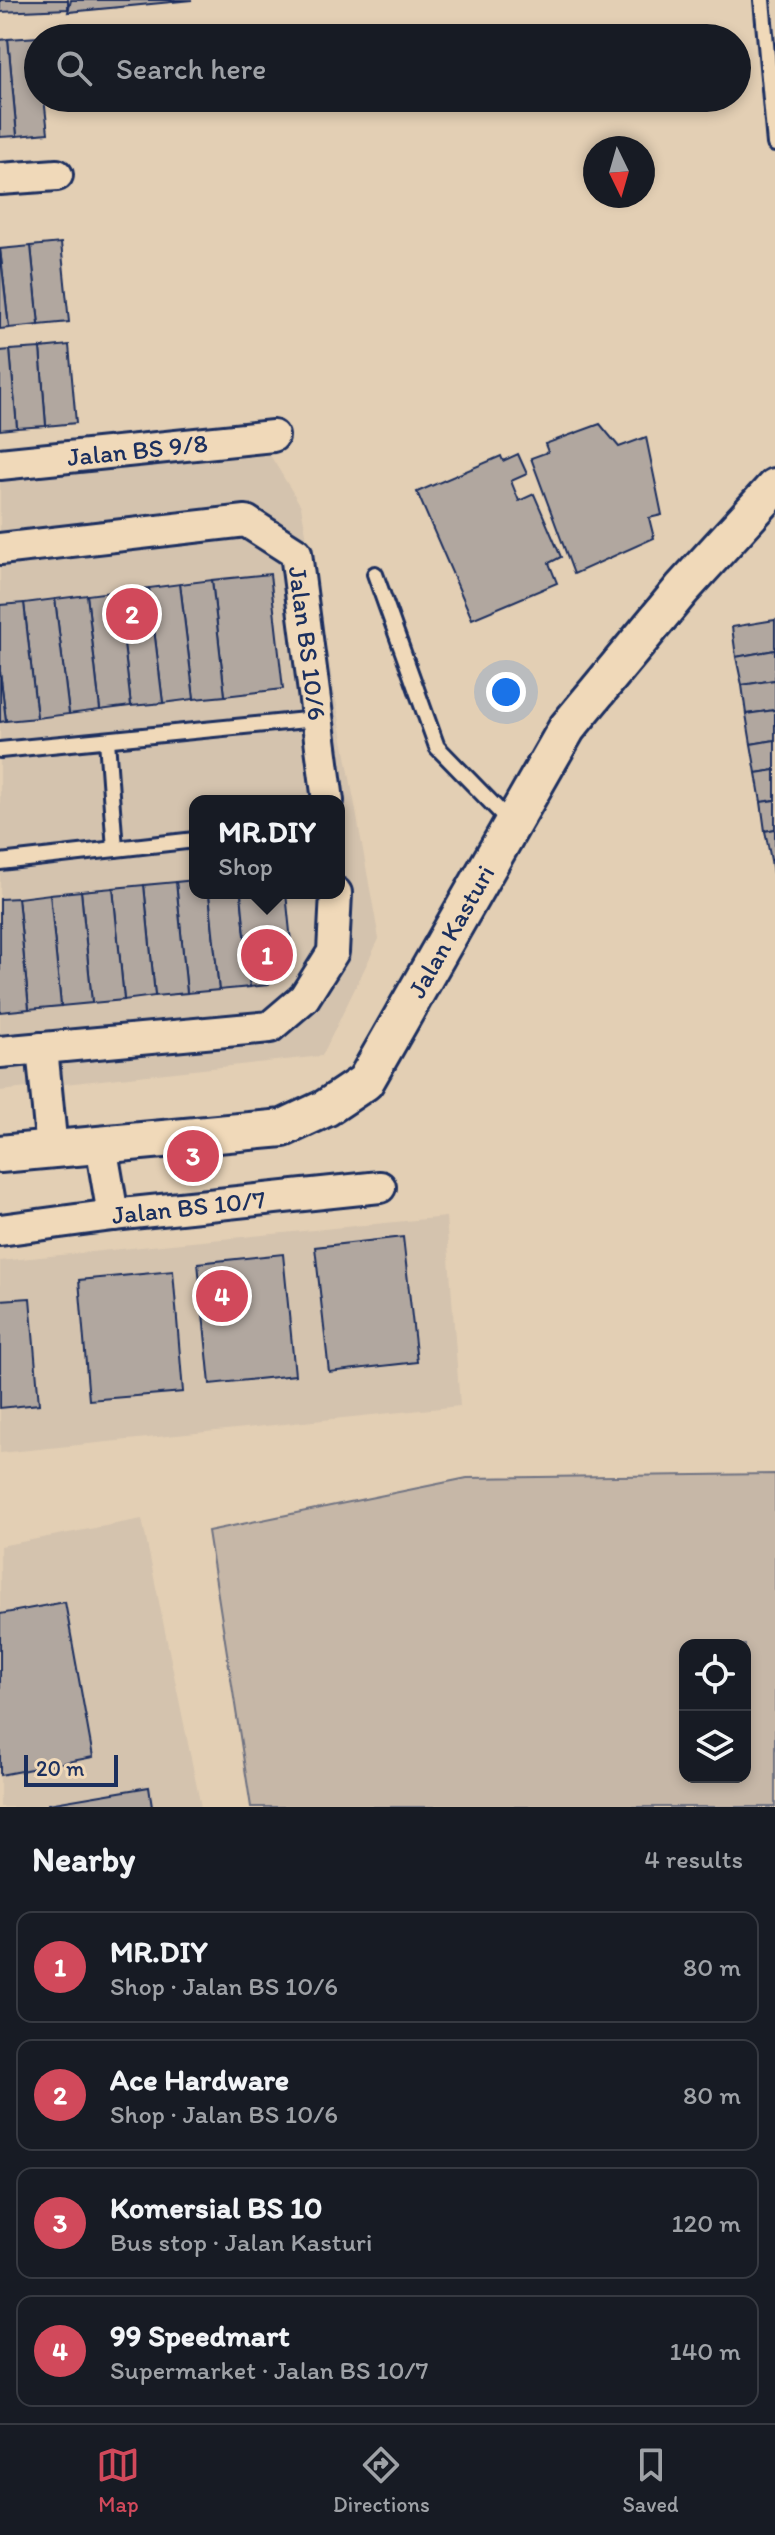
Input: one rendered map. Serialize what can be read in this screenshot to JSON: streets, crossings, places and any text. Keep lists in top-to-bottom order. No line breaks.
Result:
{"streets":{"street":["Jalan BS 9/8","Jalan BS 10/6","Jalan Kasturi","Jalan BS 10/7"]},"scale_bar":"20 m","north":"bottom","page":{"search":"Search here","pins":["2","1","3","4"],"popup":["MR.DIY","Shop"],"scale":"20 m","heading":["Nearby","4 results"],"list":[{"mark":"1","name":"MR.DIY","note":"Shop · Jalan BS 10/6","value":"80 m"},{"mark":"2","name":"Ace Hardware","note":"Shop · Jalan BS 10/6","value":"80 m"},{"mark":"3","name":"Komersial BS 10","note":"Bus stop · Jalan Kasturi","value":"120 m"},{"mark":"4","name":"99 Speedmart","note":"Supermarket · Jalan BS 10/7","value":"140 m"}],"nav":["Map","Directions","Saved"]}}
